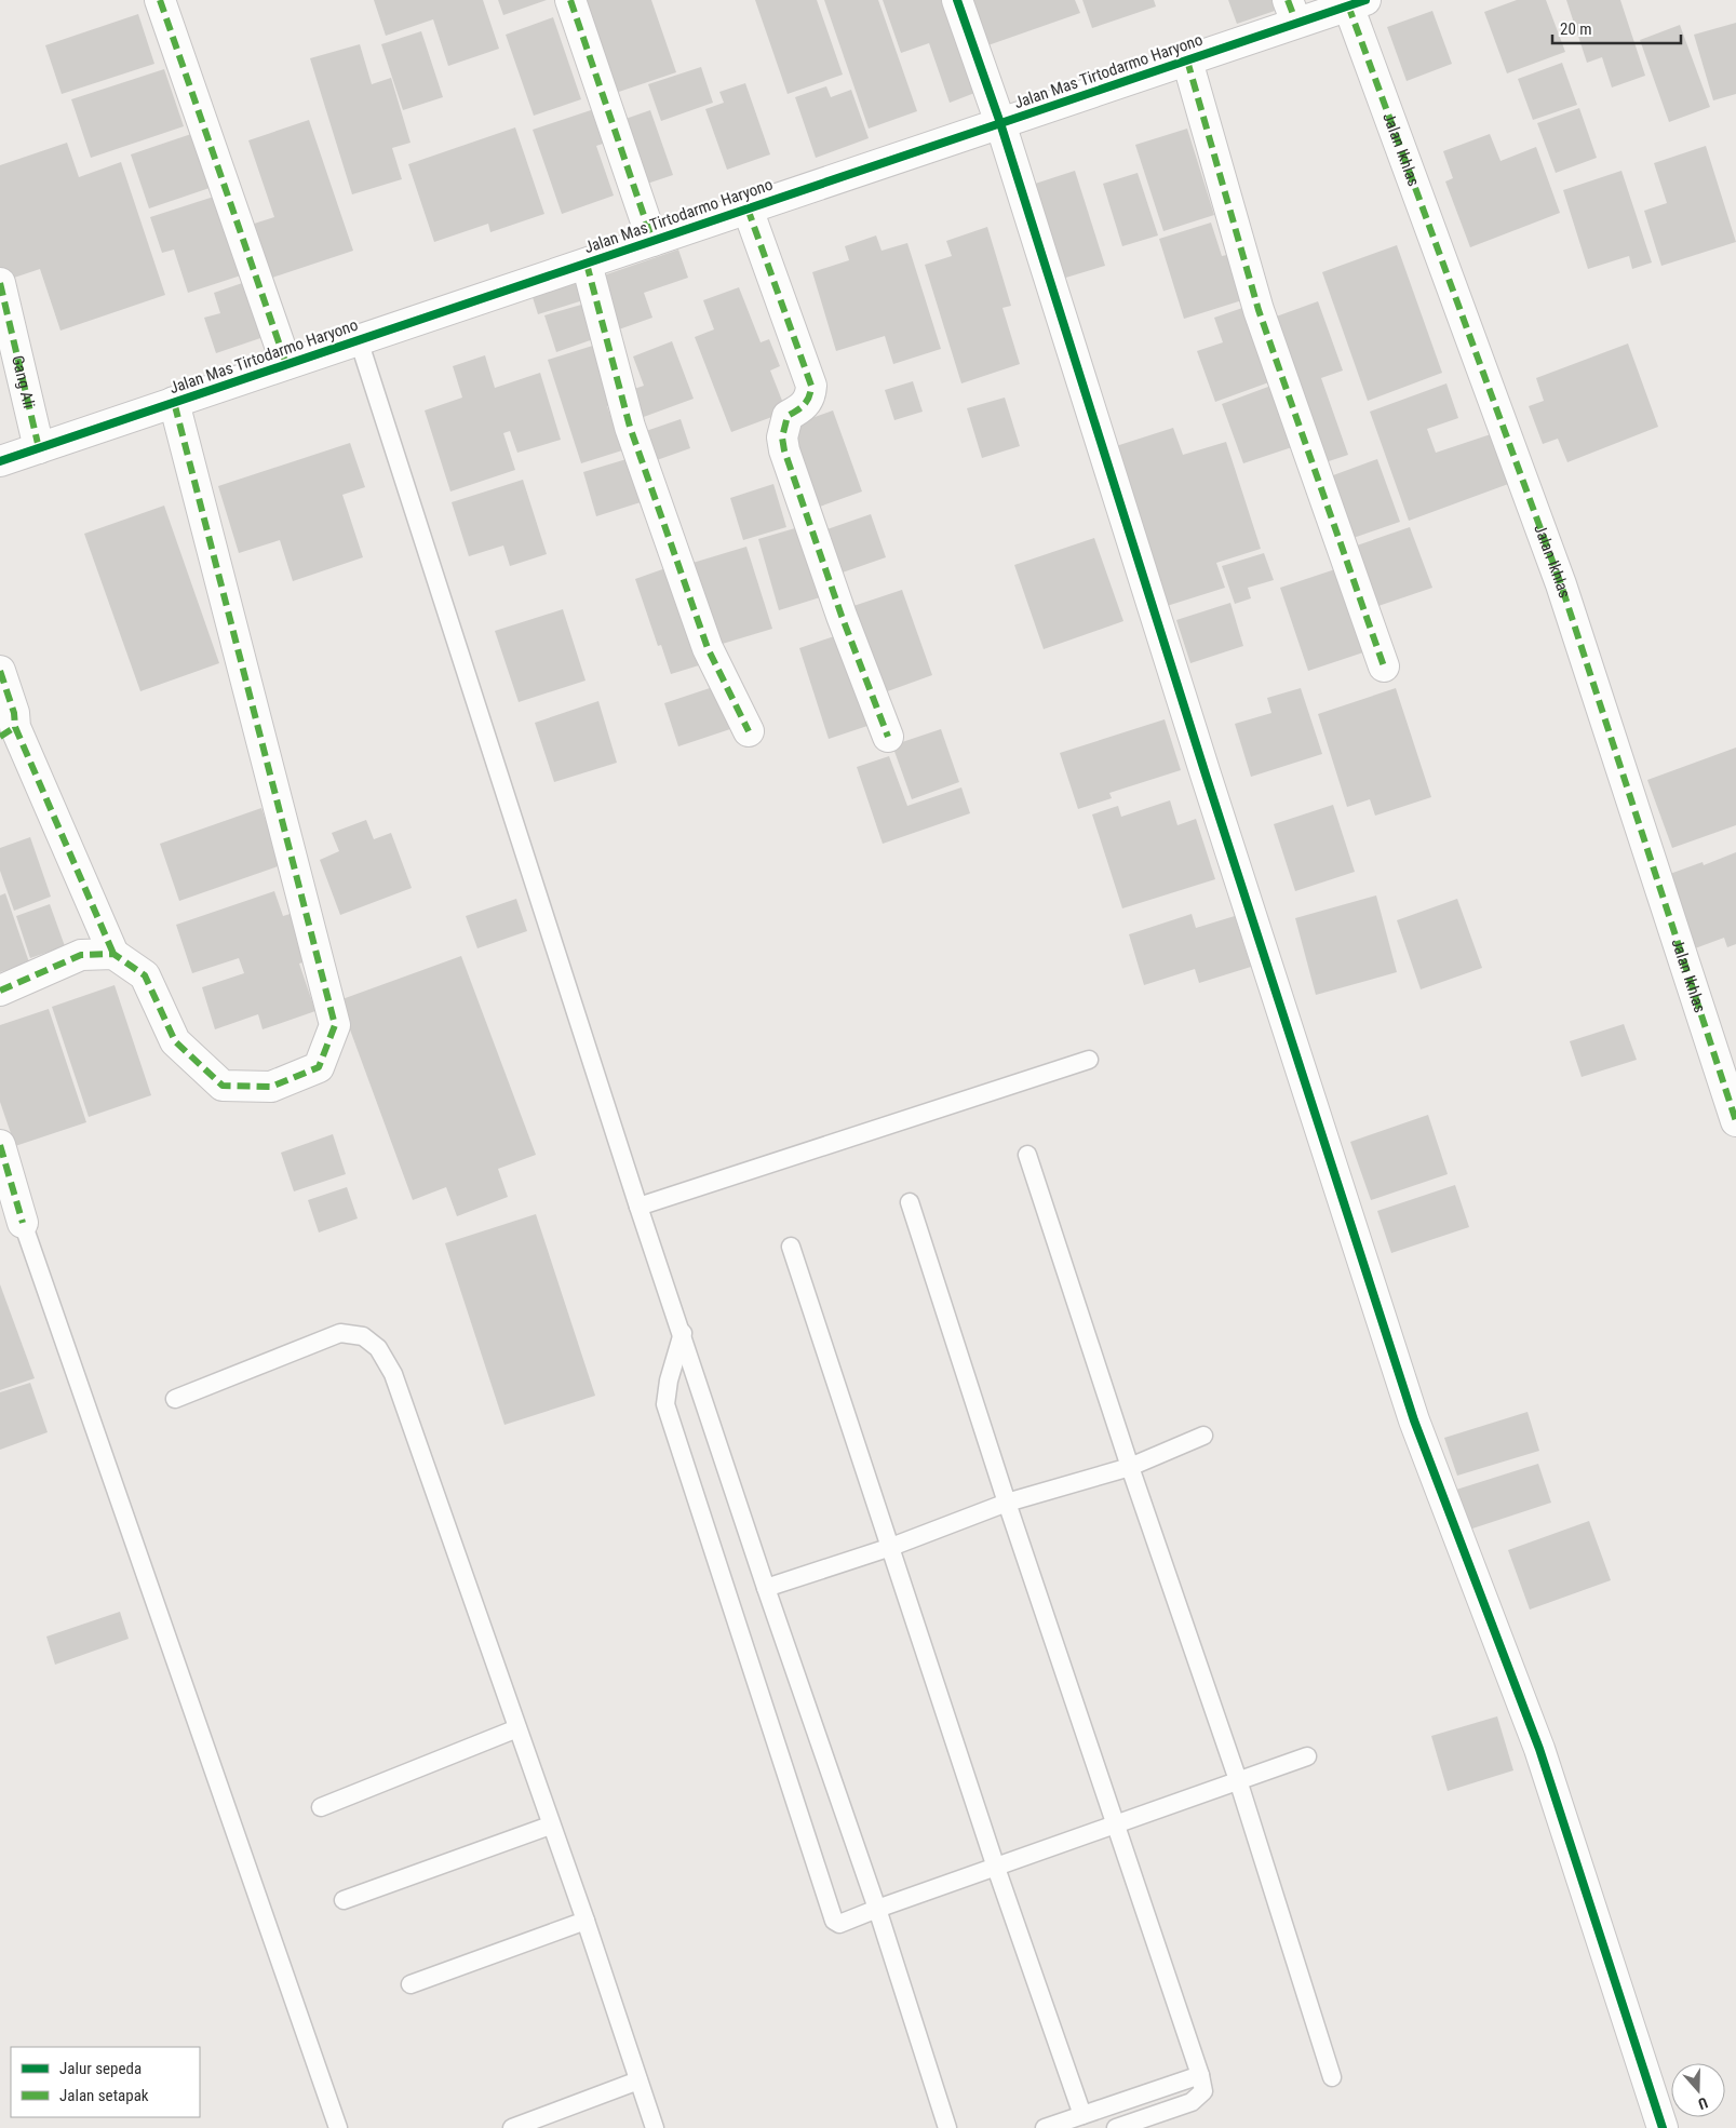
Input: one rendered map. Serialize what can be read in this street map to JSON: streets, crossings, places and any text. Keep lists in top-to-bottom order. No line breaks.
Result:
{"streets":{"street":["Jalan Mas Tirtodarmo Haryono","Jalan Ikhlas","Gang Ali"]},"crossings":[["Jalan Mas Tirtodarmo Haryono","Jalan Ikhlas"],["Jalan Mas Tirtodarmo Haryono","Gang Ali"]],"legend":["Jalur sepeda","Jalan setapak"],"scale_bar":"20 m","north":"bottom"}
